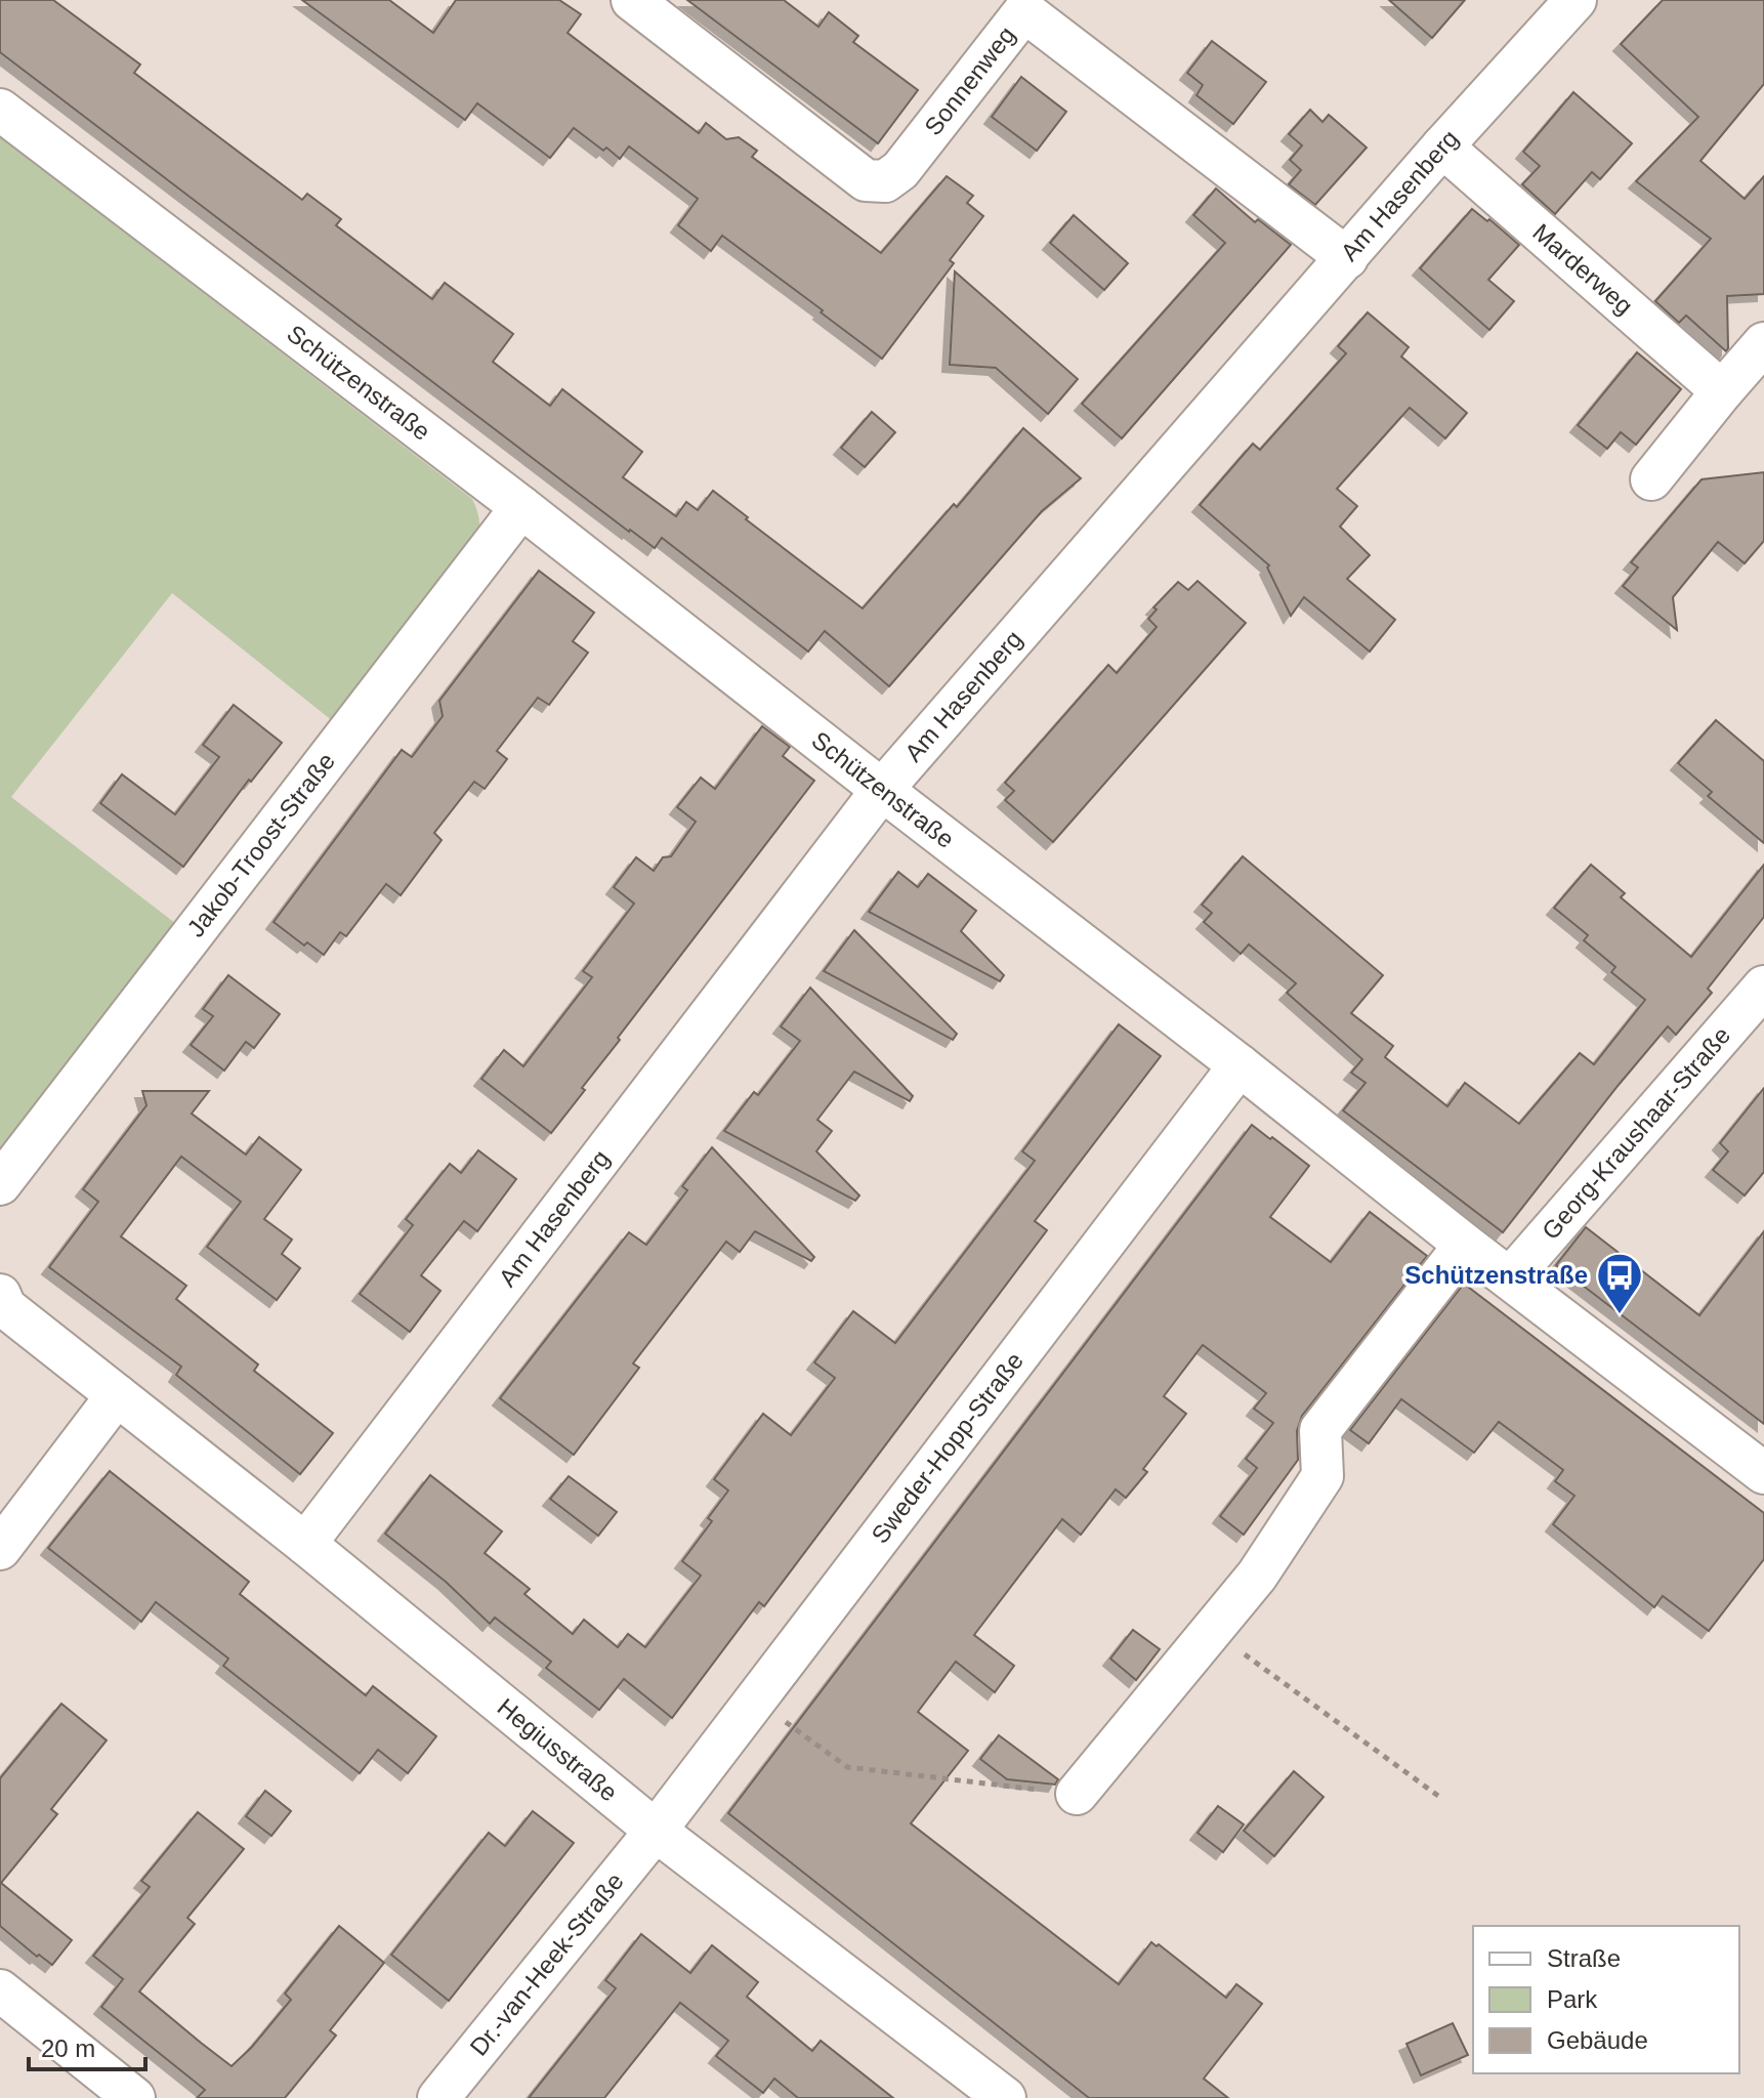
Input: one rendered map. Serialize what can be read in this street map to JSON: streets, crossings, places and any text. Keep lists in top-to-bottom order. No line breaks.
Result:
{"streets":{"street":["Sonnenweg","Am Hasenberg","Marderweg","Schützenstraße","Jakob-Troost-Straße","Georg-Kraushaar-Straße","Sweder-Hopp-Straße","Hegiusstraße","Dr.-van-Heek-Straße"]},"crossings":[["Sonnenweg","Am Hasenberg"],["Am Hasenberg","Marderweg"],["Am Hasenberg","Schützenstraße"],["Am Hasenberg","Hegiusstraße"],["Schützenstraße","Jakob-Troost-Straße"],["Schützenstraße","Georg-Kraushaar-Straße"],["Schützenstraße","Sweder-Hopp-Straße"],["Sweder-Hopp-Straße","Hegiusstraße"],["Sweder-Hopp-Straße","Dr.-van-Heek-Straße"],["Hegiusstraße","Dr.-van-Heek-Straße"]],"places":{"bus stop":["Schützenstraße"]},"legend":["Straße","Park","Gebäude"],"scale_bar":"20 m"}
